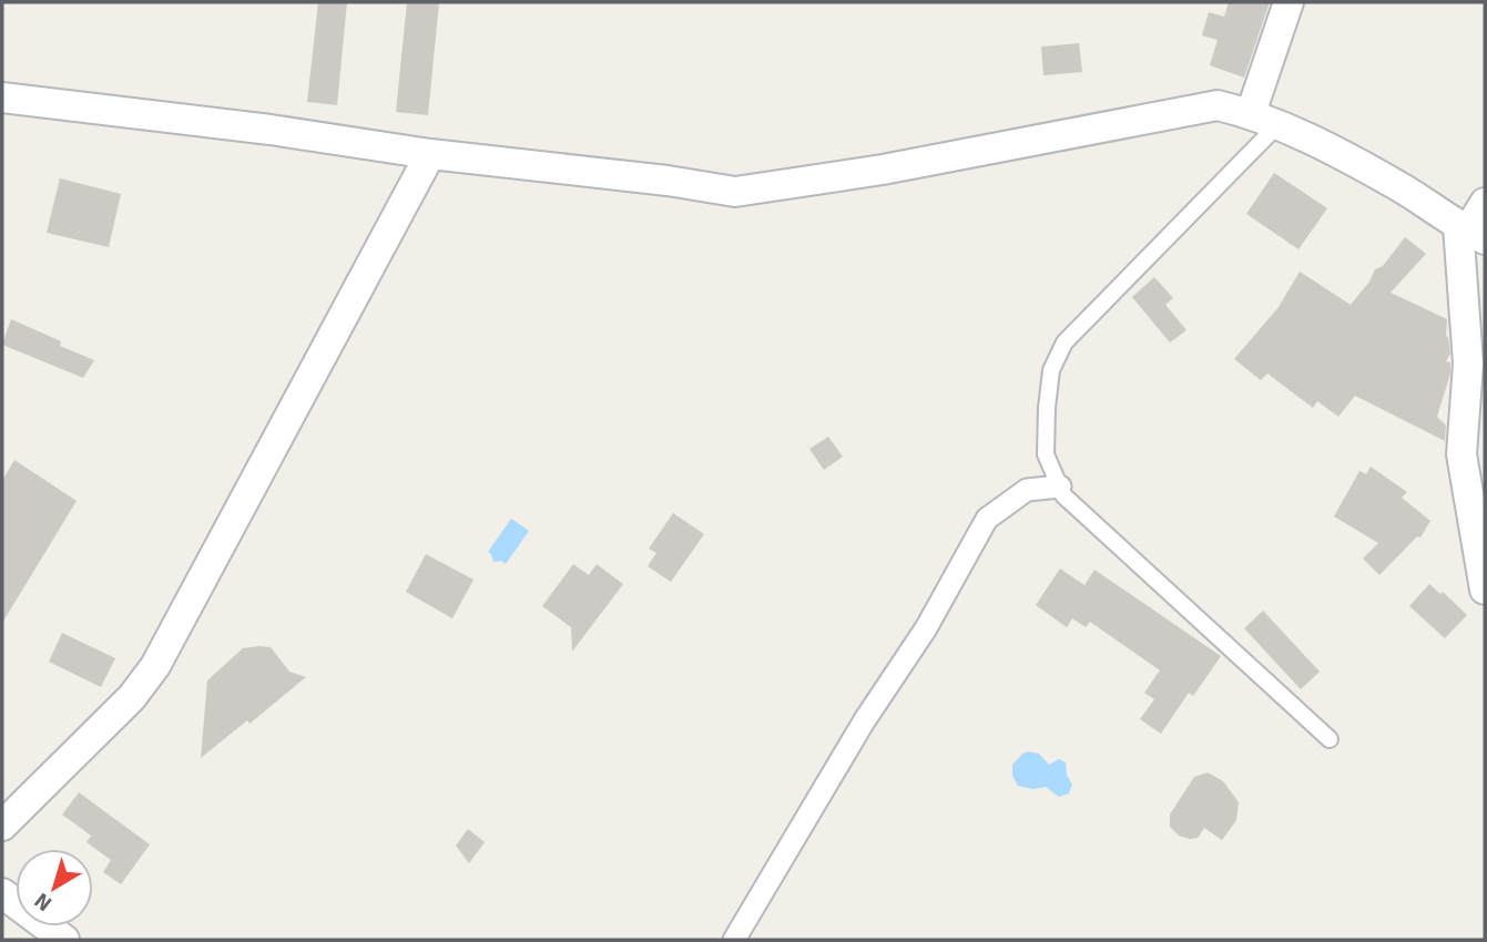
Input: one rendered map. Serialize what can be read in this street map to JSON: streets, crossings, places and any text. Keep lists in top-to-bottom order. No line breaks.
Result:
{"north":"bottom left"}
